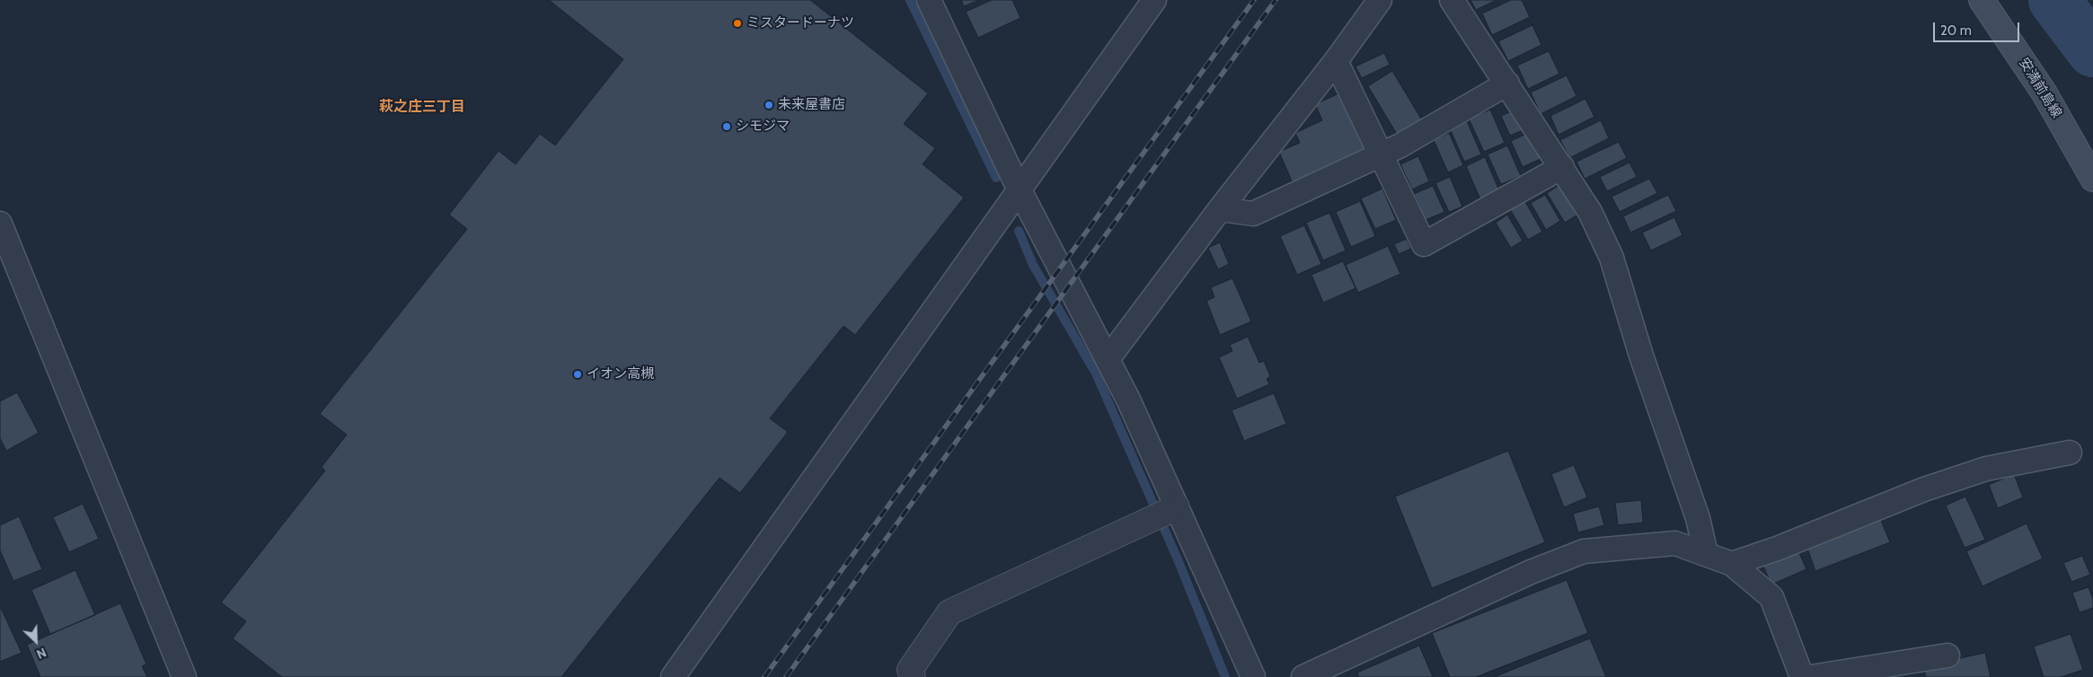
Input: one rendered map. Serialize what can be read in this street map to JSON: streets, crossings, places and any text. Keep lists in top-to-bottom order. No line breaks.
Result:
{"streets":{"main road":["安満前島線"]},"districts":["萩之庄三丁目"],"places":["ミスタードーナツ","未来屋書店","シモジマ","イオン高槻"],"scale_bar":"20 m","north":"bottom right"}
